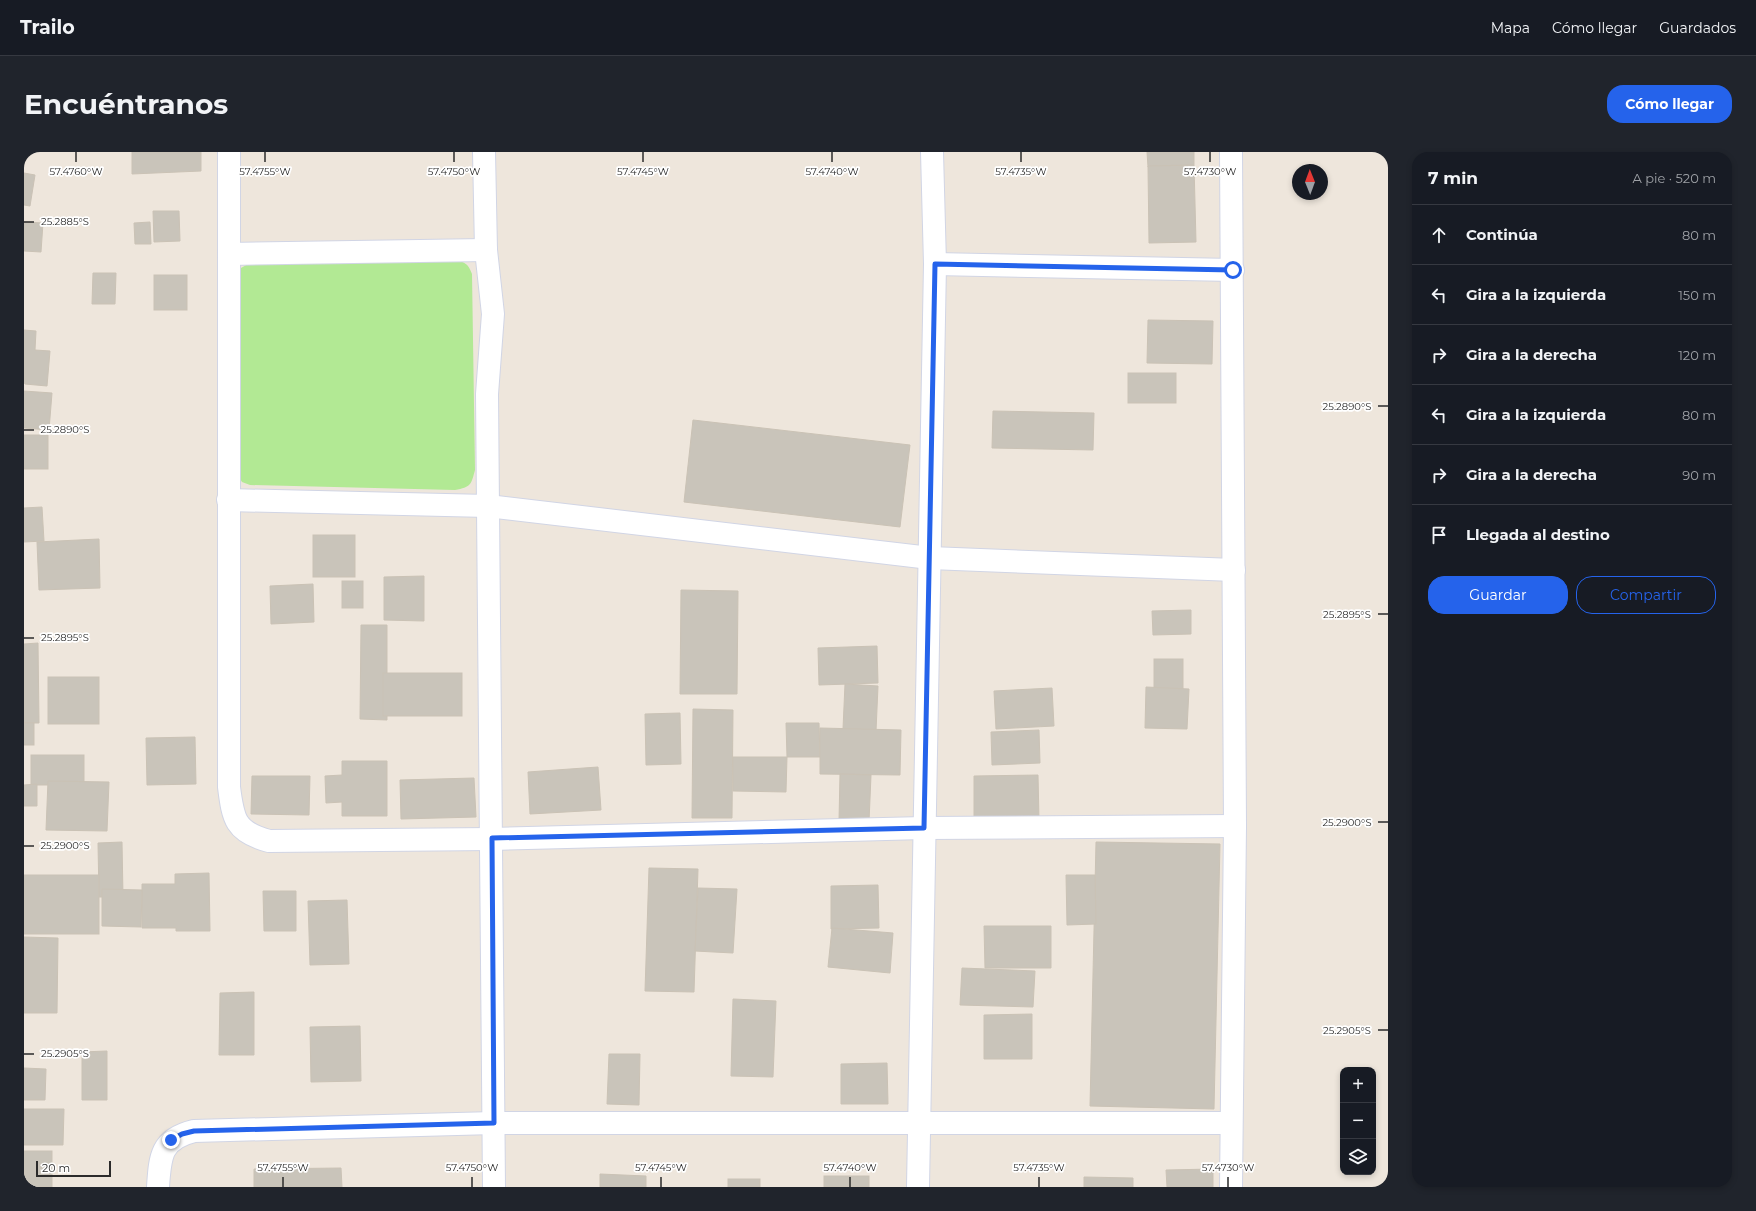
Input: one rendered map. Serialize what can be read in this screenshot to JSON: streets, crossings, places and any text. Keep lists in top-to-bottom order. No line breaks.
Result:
{"scale_bar":"20 m","north":"top","page":{"header":"Trailo","nav":["Mapa","Cómo llegar","Guardados"],"buttons":["Cómo llegar",["Guardar","Compartir"]],"title":"Encuéntranos","heading":["7 min","A pie · 520 m"],"list":[["Continúa","80 m"],["Gira a la izquierda","150 m"],["Gira a la derecha","120 m"],["Gira a la izquierda","80 m"],["Gira a la derecha","90 m"],"Llegada al destino"],"map_buttons":["+","−"],"scale":"20 m"},"coordinates":["57.4760°W","57.4755°W","57.4750°W","57.4745°W","57.4740°W","57.4735°W","57.4730°W","25.2885°S","25.2890°S","25.2895°S","25.2900°S","25.2905°S"]}
